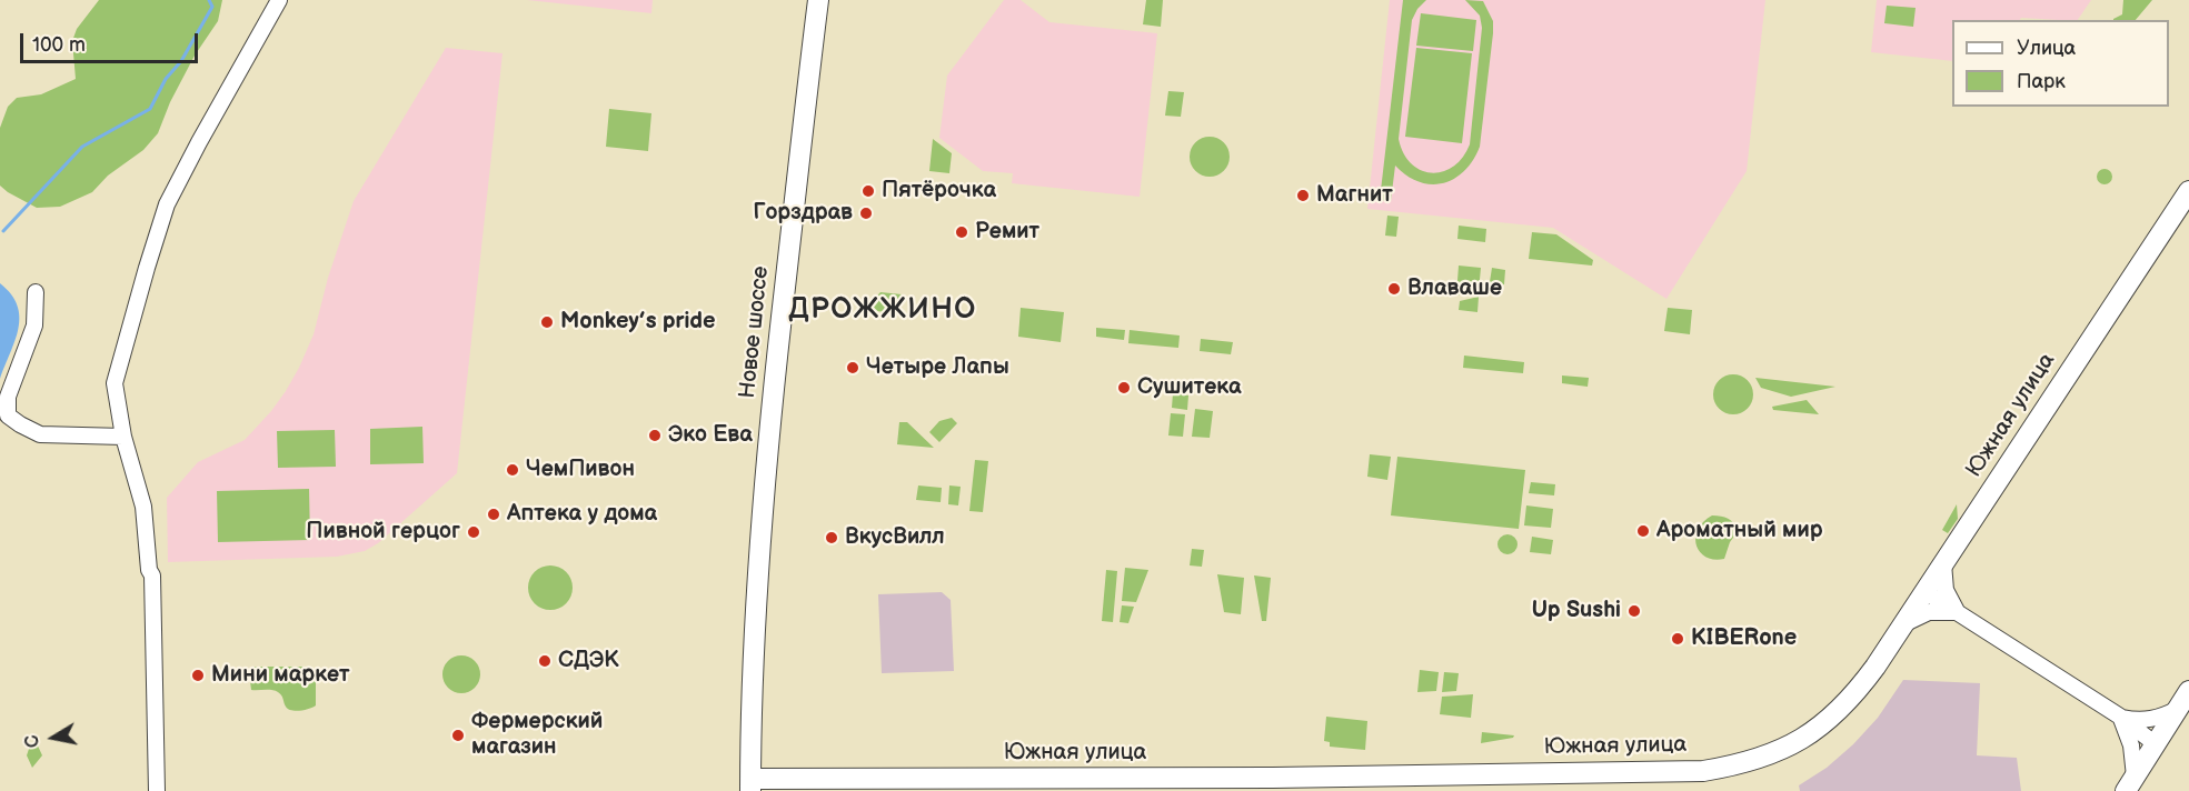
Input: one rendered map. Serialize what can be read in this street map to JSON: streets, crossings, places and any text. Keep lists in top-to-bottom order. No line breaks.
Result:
{"streets":{"street":["Новое шоссе","Южная улица"]},"crossings":[["Новое шоссе","Южная улица"]],"districts":["ДРОЖЖИНО"],"places":["Пятёрочка","Магнит","Горздрав","Ремит","Влаваше","Monkey’s pride","Четыре Лапы","Сушитека","Эко Ева","ЧемПивон","Аптека у дома","Ароматный мир","Пивной герцог","ВкусВилл","Up Sushi","KIBERone","СДЭК","Мини маркет","Фермерский магазин"],"legend":["Улица","Парк"],"scale_bar":"100 m","north":"left"}
